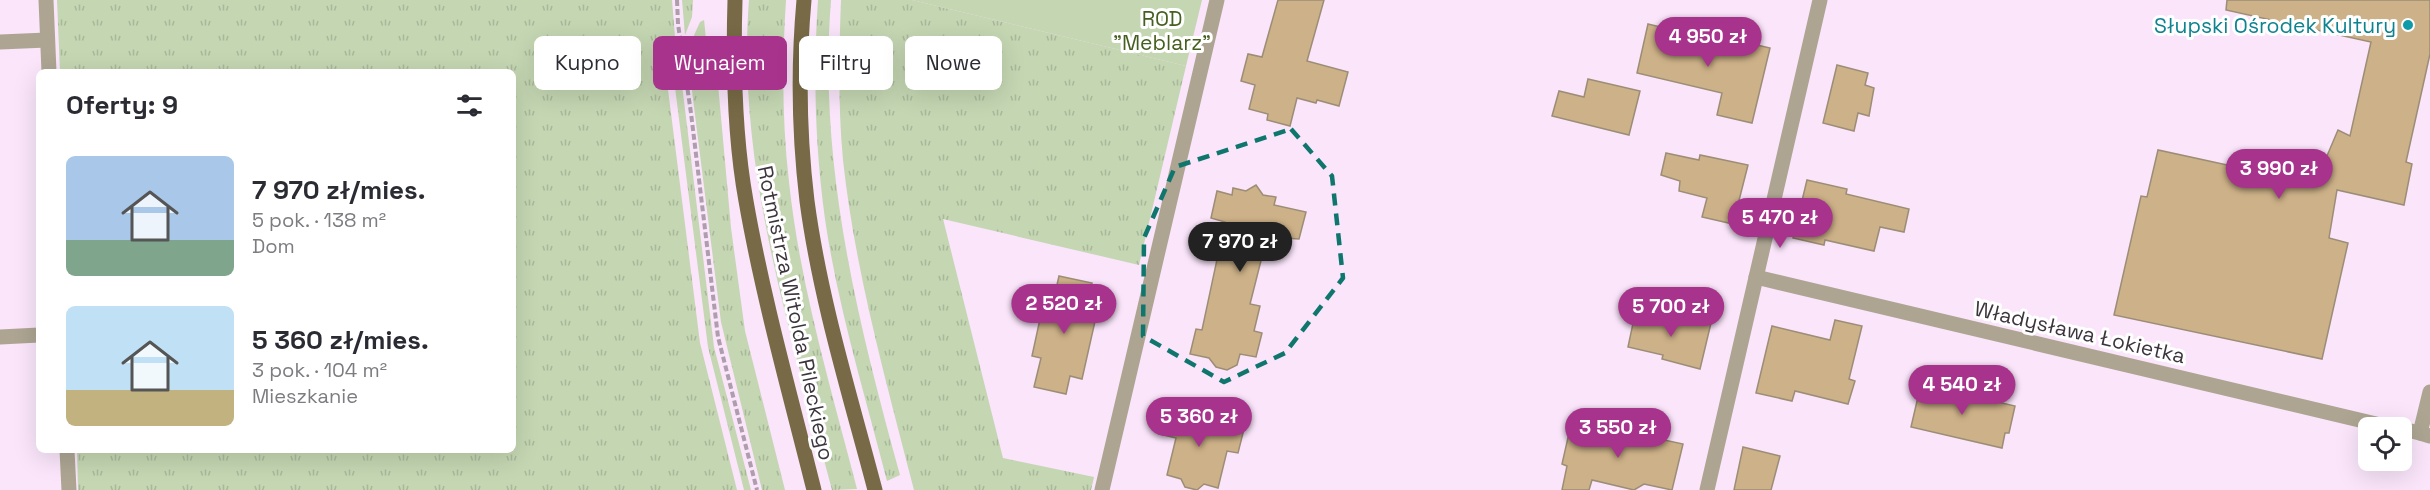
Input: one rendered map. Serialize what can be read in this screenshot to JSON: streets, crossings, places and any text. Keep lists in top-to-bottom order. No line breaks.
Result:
{"streets":{"main road":["Rotmistrza Witolda Pileckiego"],"street":["Władysława Łokietka"]},"parks":["ROD \"Meblarz\""],"places":["Słupski Ośrodek Kultury"],"page":{"price":["4 950 zł","3 990 zł","5 470 zł","7 970 zł","2 520 zł","5 700 zł","4 540 zł","5 360 zł","3 550 zł"],"chip":["Kupno","Wynajem","Filtry","Nowe"],"heading":"Oferty: 9","list":[{"name":"7 970 zł/mies.","note":"5 pok. · 138 m² · Dom"},{"name":"5 360 zł/mies.","note":"3 pok. · 104 m² · Mieszkanie"}]}}
